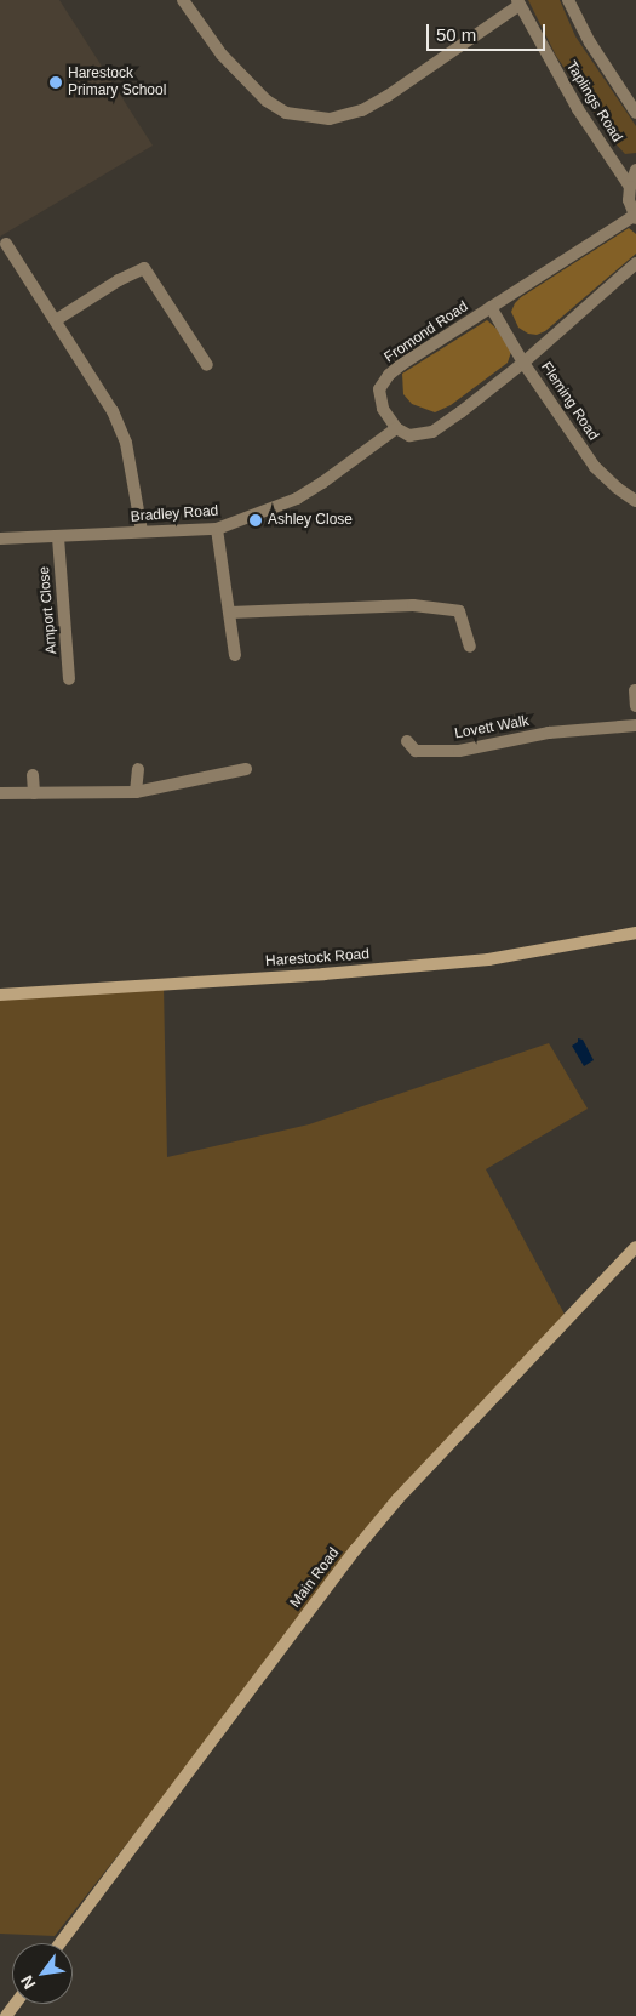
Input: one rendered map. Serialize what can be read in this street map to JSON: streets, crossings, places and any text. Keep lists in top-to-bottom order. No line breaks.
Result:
{"streets":{"street":["Taplings Road","Fromond Road","Fleming Road","Bradley Road","Amport Close","Lovett Walk","Harestock Road","Main Road"]},"crossings":[["Taplings Road","Fromond Road"],["Fromond Road","Fleming Road"],["Fromond Road","Bradley Road"],["Bradley Road","Amport Close"]],"places":["Harestock Primary School","Ashley Close"],"scale_bar":"50 m","north":"bottom left"}
